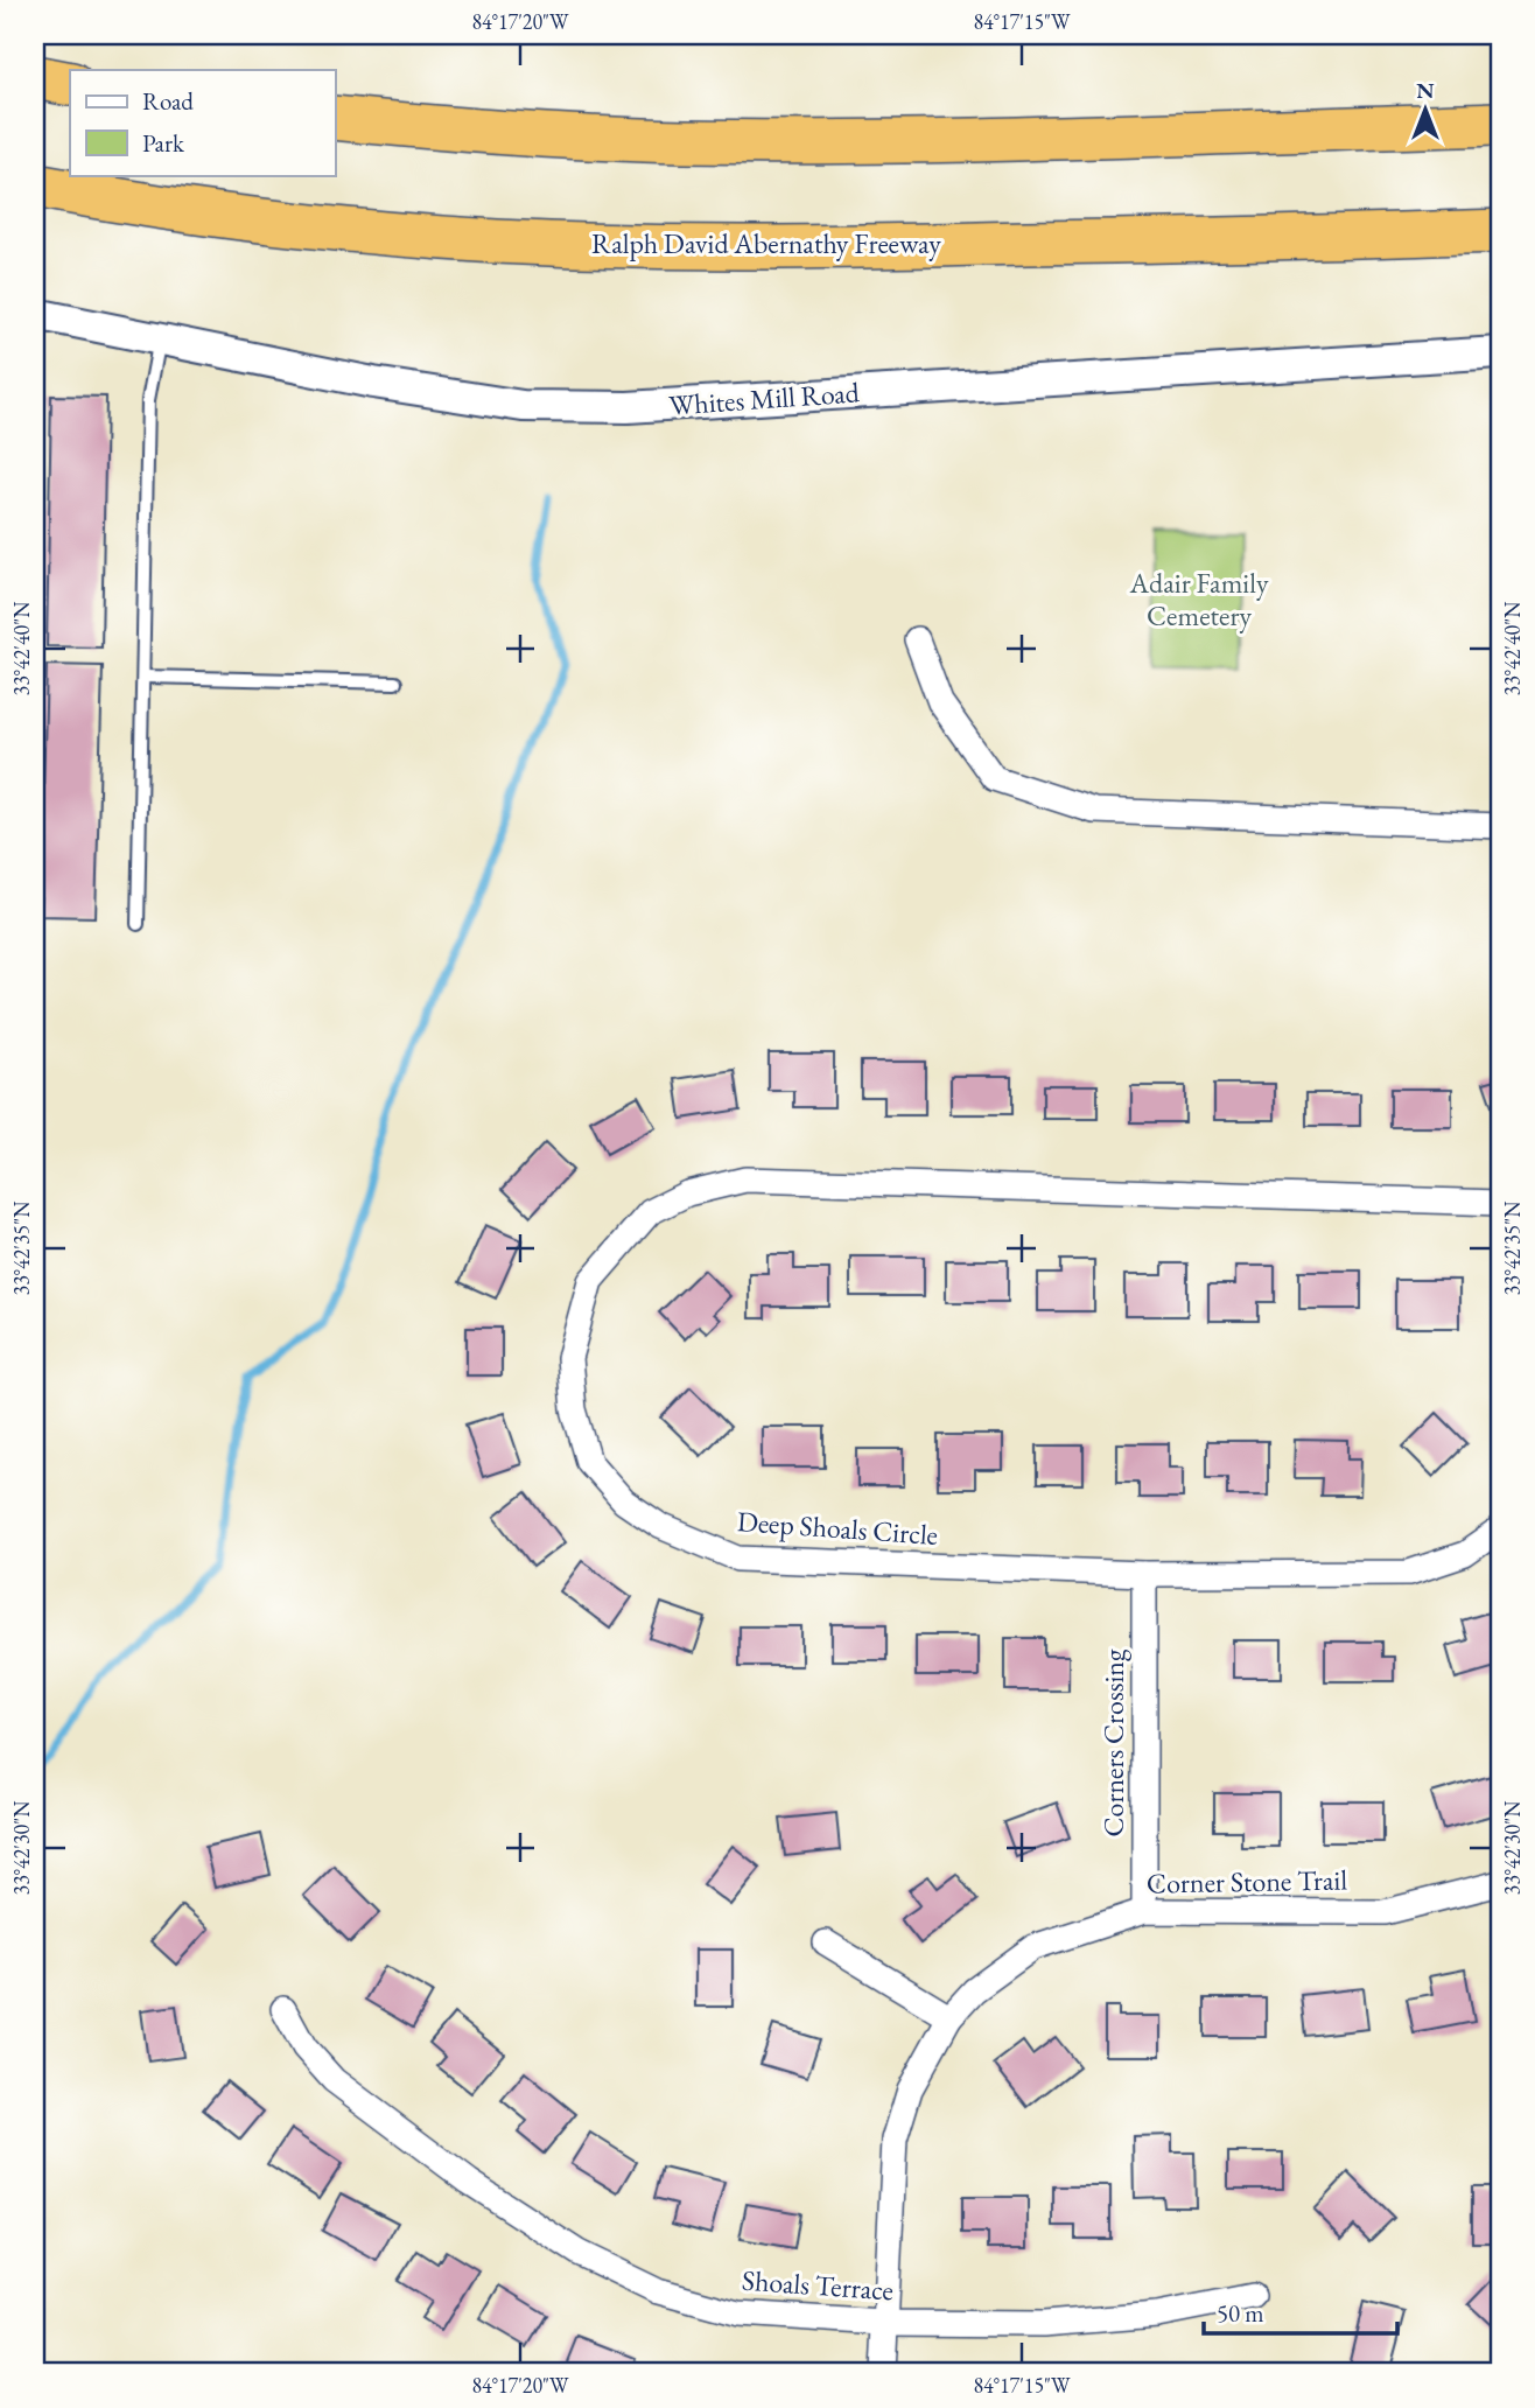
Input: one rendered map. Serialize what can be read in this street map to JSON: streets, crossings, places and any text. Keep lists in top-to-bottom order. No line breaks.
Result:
{"streets":{"highway":["Ralph David Abernathy Freeway"],"street":["Whites Mill Road","Deep Shoals Circle","Corners Crossing","Corner Stone Trail","Shoals Terrace"]},"crossings":[["Deep Shoals Circle","Corners Crossing"],["Corners Crossing","Corner Stone Trail"],["Corner Stone Trail","Shoals Terrace"]],"parks":["Adair Family Cemetery"],"legend":["Road","Park"],"scale_bar":"50 m","north":"top","coordinates":["84°17'20\"W","84°17'15\"W","33°42'40\"N","33°42'35\"N","33°42'30\"N"]}
